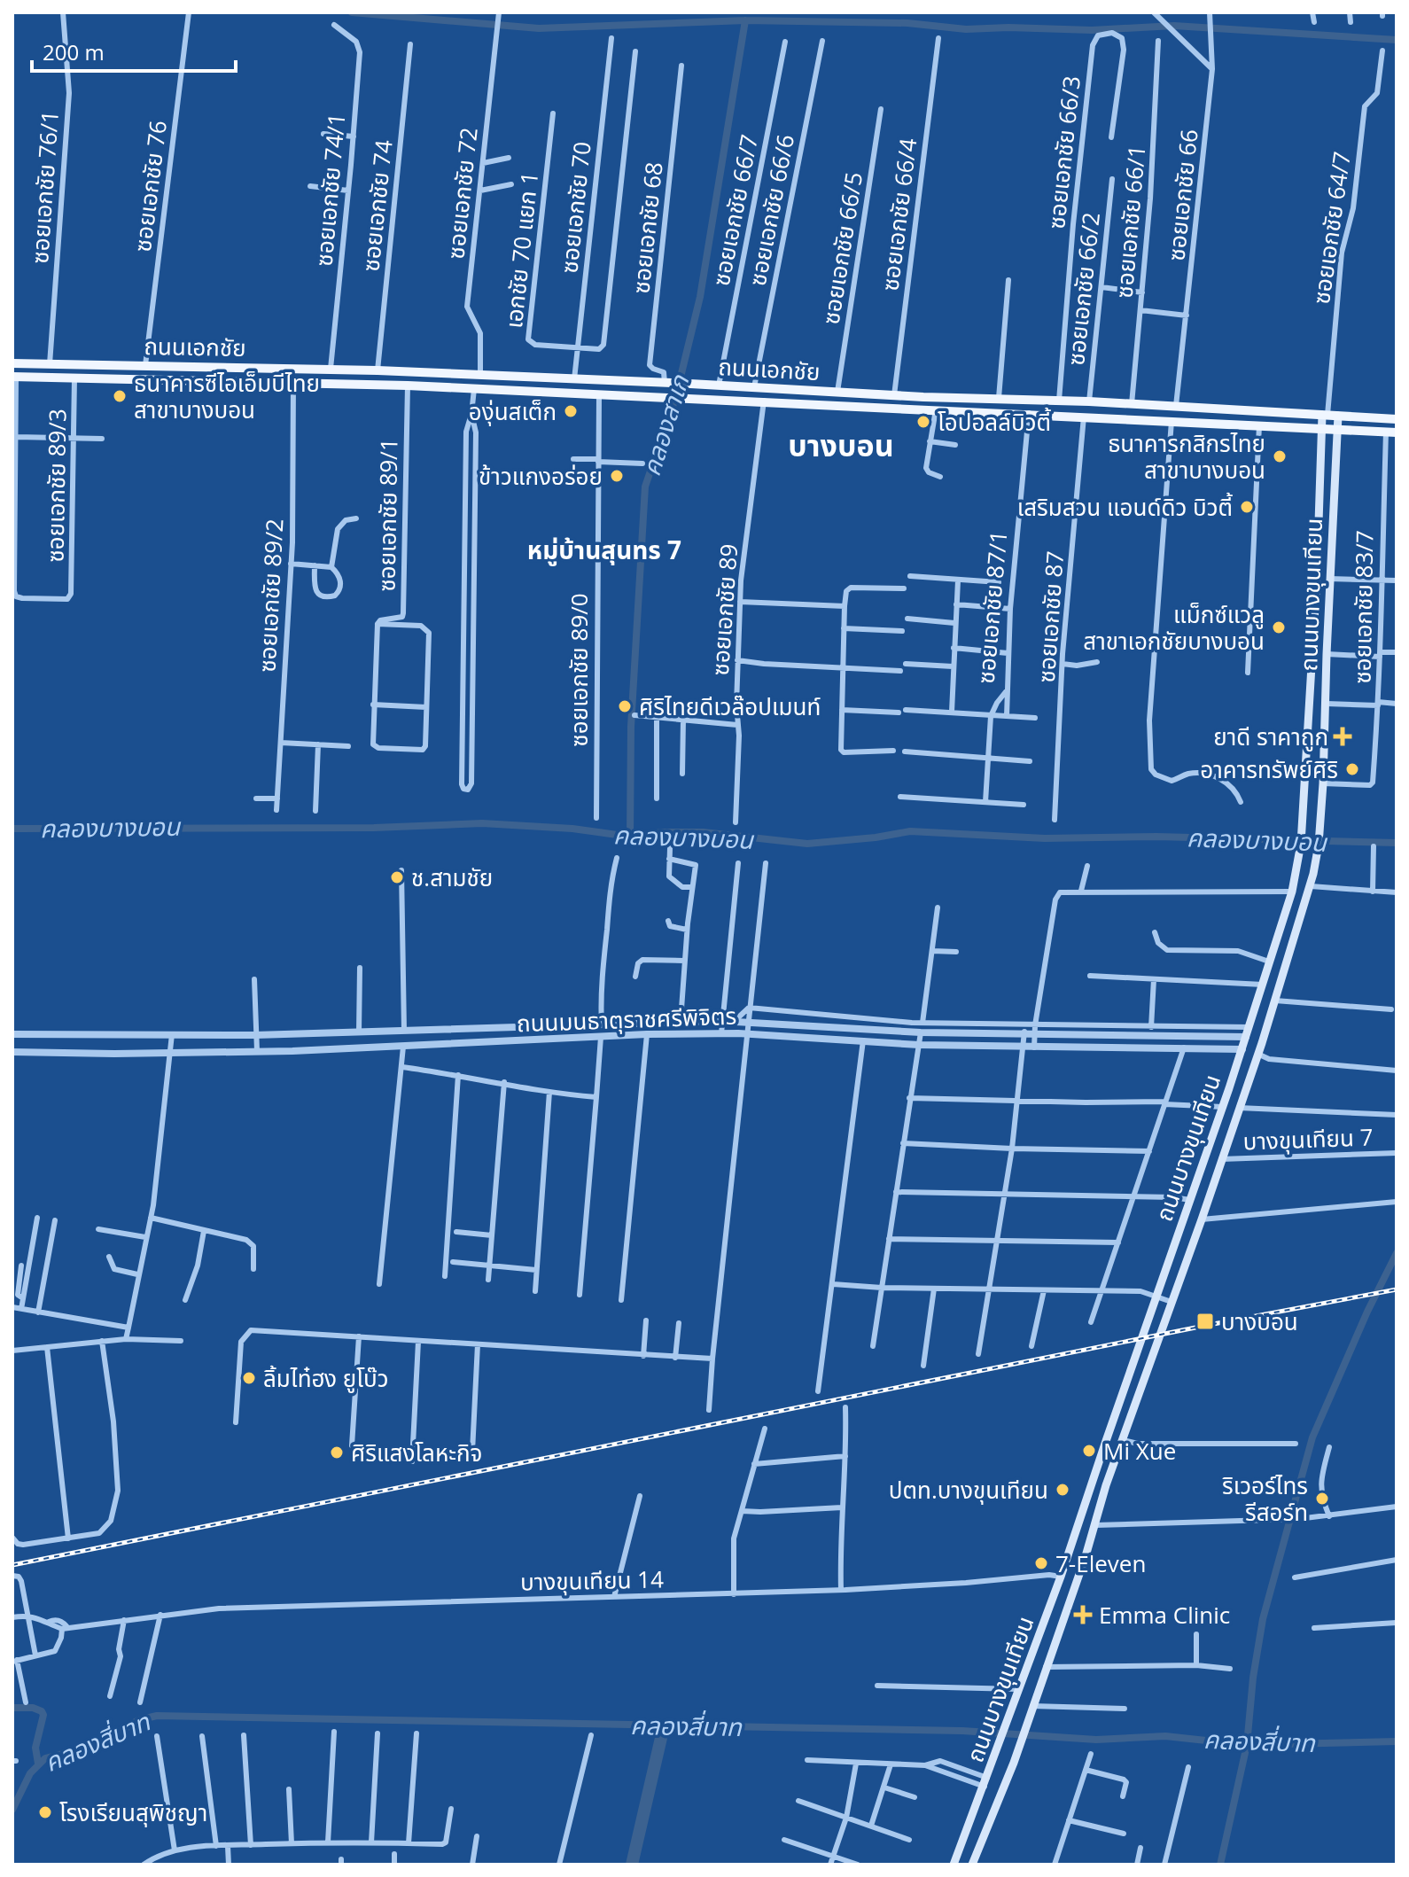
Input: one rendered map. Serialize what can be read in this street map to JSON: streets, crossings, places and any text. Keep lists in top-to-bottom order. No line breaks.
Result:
{"streets":{"main road":["ถนนเอกชัย","ถนนบางขุนเทียน"],"street":["ซอยเอกชัย 66/3","ซอยเอกชัย 76","ซอยเอกชัย 76/1","ซอยเอกชัย 74/1","ซอยเอกชัย 72","ซอยเอกชัย 66","ซอยเอกชัย 74","ซอยเอกชัย 70","ซอยเอกชัย 66/7","ซอยเอกชัย 66/6","ซอยเอกชัย 66/4","ซอยเอกชัย 66/1","ซอยเอกชัย 68","ซอยเอกชัย 64/7","ซอยเอกชัย 66/5","เอกชัย 70 แยก 1","ซอยเอกชัย 66/2","ซอยเอกชัย 89/3","ซอยเอกชัย 89/1","ซอยเอกชัย 89/2","ซอยเอกชัย 87/1","ซอยเอกชัย 83/7","ซอยเอกชัย 89","ซอยเอกชัย 87","ซอยเอกชัย 89/0","ถนนมนธาตุราชศรีพิจิตร","บางขุนเทียน 7","บางขุนเทียน 14"]},"crossings":[["ซอยเอกชัย 66/3","ถนนเอกชัย"],["ซอยเอกชัย 76","ถนนเอกชัย"],["ซอยเอกชัย 76/1","ถนนเอกชัย"],["ซอยเอกชัย 74/1","ถนนเอกชัย"],["ซอยเอกชัย 72","ถนนเอกชัย"],["ซอยเอกชัย 66","ถนนเอกชัย"],["ซอยเอกชัย 74","ถนนเอกชัย"],["ซอยเอกชัย 70","เอกชัย 70 แยก 1"],["ซอยเอกชัย 70","ถนนเอกชัย"],["ซอยเอกชัย 66/7","ถนนเอกชัย"],["ซอยเอกชัย 66/6","ถนนเอกชัย"],["ซอยเอกชัย 66/4","ถนนเอกชัย"],["ซอยเอกชัย 66/1","ถนนเอกชัย"],["ซอยเอกชัย 68","ถนนเอกชัย"],["ซอยเอกชัย 64/7","ถนนเอกชัย"],["ซอยเอกชัย 64/7","ถนนบางขุนเทียน"],["ซอยเอกชัย 66/5","ถนนเอกชัย"],["ซอยเอกชัย 66/2","ถนนเอกชัย"],["ถนนเอกชัย","ซอยเอกชัย 89/3"],["ถนนเอกชัย","ซอยเอกชัย 89/1"],["ถนนเอกชัย","ถนนบางขุนเทียน"],["ถนนเอกชัย","ซอยเอกชัย 89/2"],["ถนนเอกชัย","ซอยเอกชัย 87/1"],["ถนนเอกชัย","ซอยเอกชัย 83/7"],["ถนนเอกชัย","ซอยเอกชัย 89"],["ถนนเอกชัย","ซอยเอกชัย 87"],["ถนนเอกชัย","ซอยเอกชัย 89/0"],["ถนนบางขุนเทียน","ซอยเอกชัย 83/7"],["ถนนบางขุนเทียน","ถนนมนธาตุราชศรีพิจิตร"],["ถนนบางขุนเทียน","บางขุนเทียน 7"],["ถนนบางขุนเทียน","บางขุนเทียน 14"]],"districts":["บางบอน","หมู่บ้านสุนทร 7"],"water":["คลองสาเก","คลองบางบอน","คลองสี่บาท"],"places":{"other":["ธนาคารซีไอเอ็มบีไทย สาขาบางบอน","องุ่นสเต็ก","โอปอลล์บิวตี้","ธนาคารกสิกรไทย สาขาบางบอน","ข้าวแกงอร่อย","เสริมสวน แอนด์ดิว บิวตี้","แม็กซ์แวลู สาขาเอกชัยบางบอน","ศิริไทยดีเวล๊อปเมนท์","อาคารทรัพย์ศิริ","ช.สามชัย","ลิ้มไท๋ฮง ยูโบ๊ว","Mi Xue","ศิริแสงโลหะกิจ","ปตท.บางขุนเทียน","ริเวอร์ไทร รีสอร์ท","7-Eleven","โรงเรียนสุพิชญา"],"health":["ยาดี ราคาถูก","Emma Clinic"],"transit":["บางบอน"]},"scale_bar":"200 m"}
